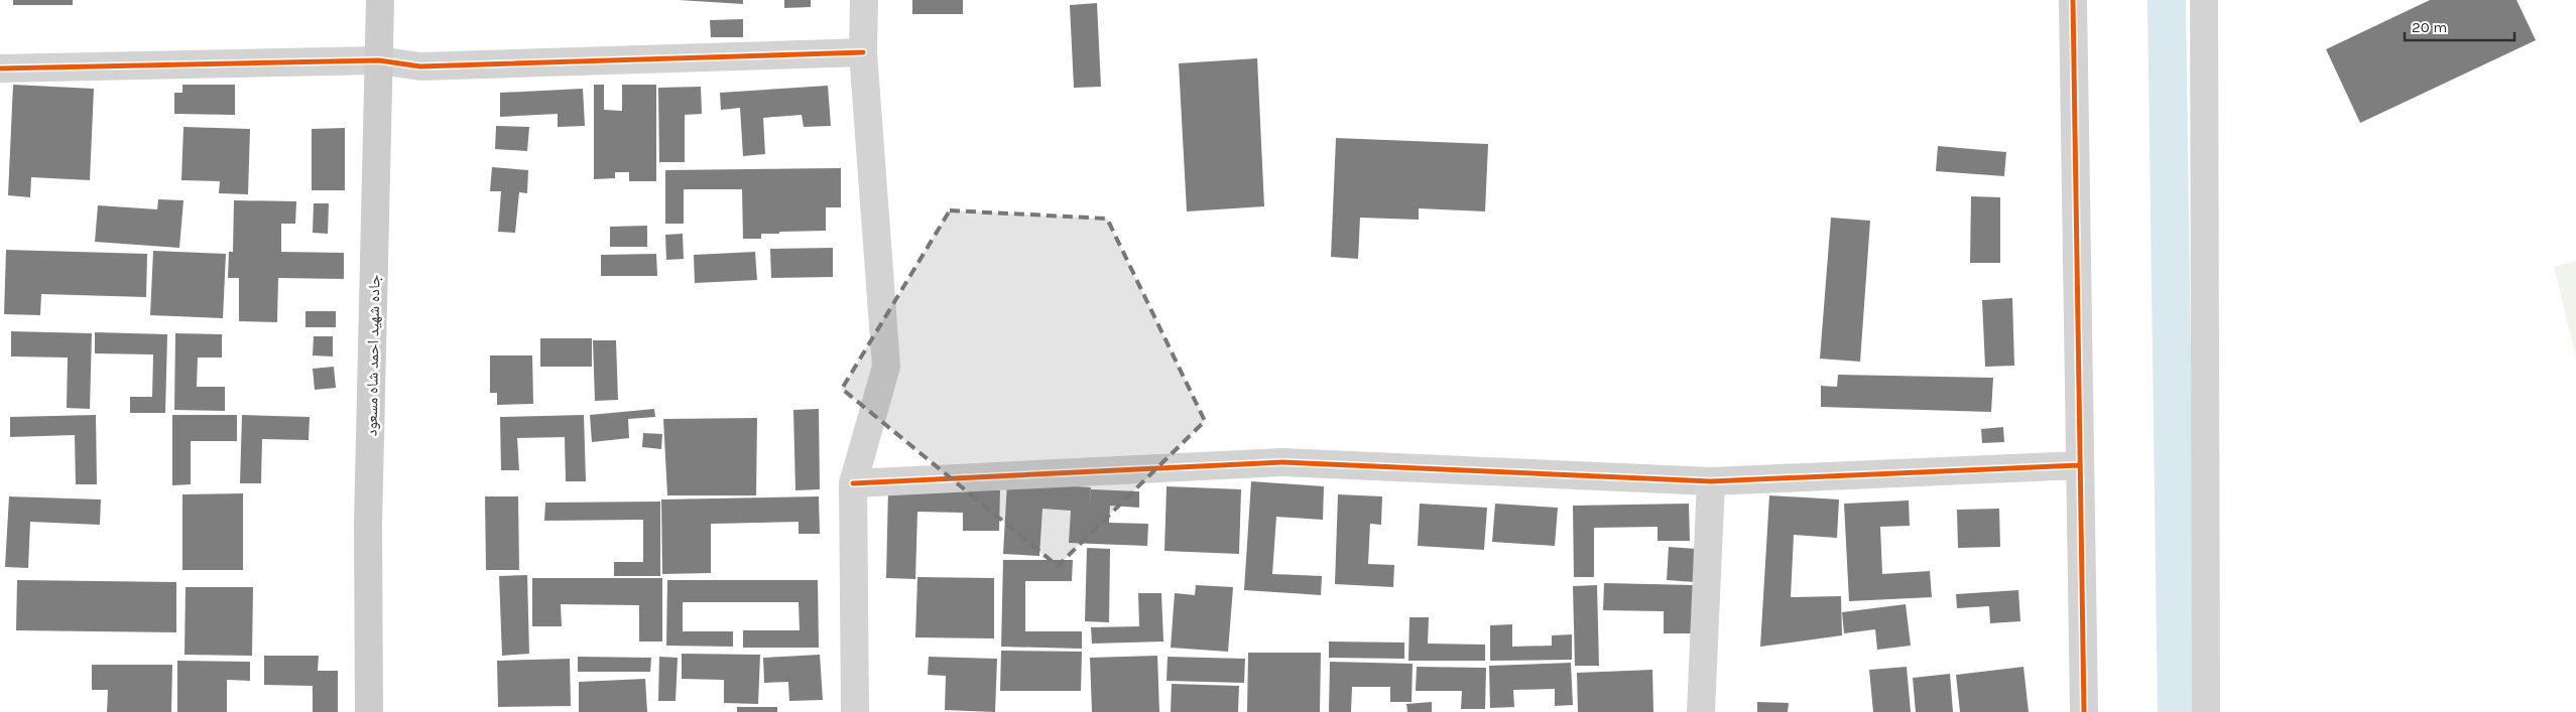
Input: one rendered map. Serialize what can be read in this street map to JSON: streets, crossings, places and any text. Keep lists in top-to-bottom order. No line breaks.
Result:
{"streets":{"main road":["جاده شهيد احمد شاه مسعود"]},"scale_bar":"20 m"}
